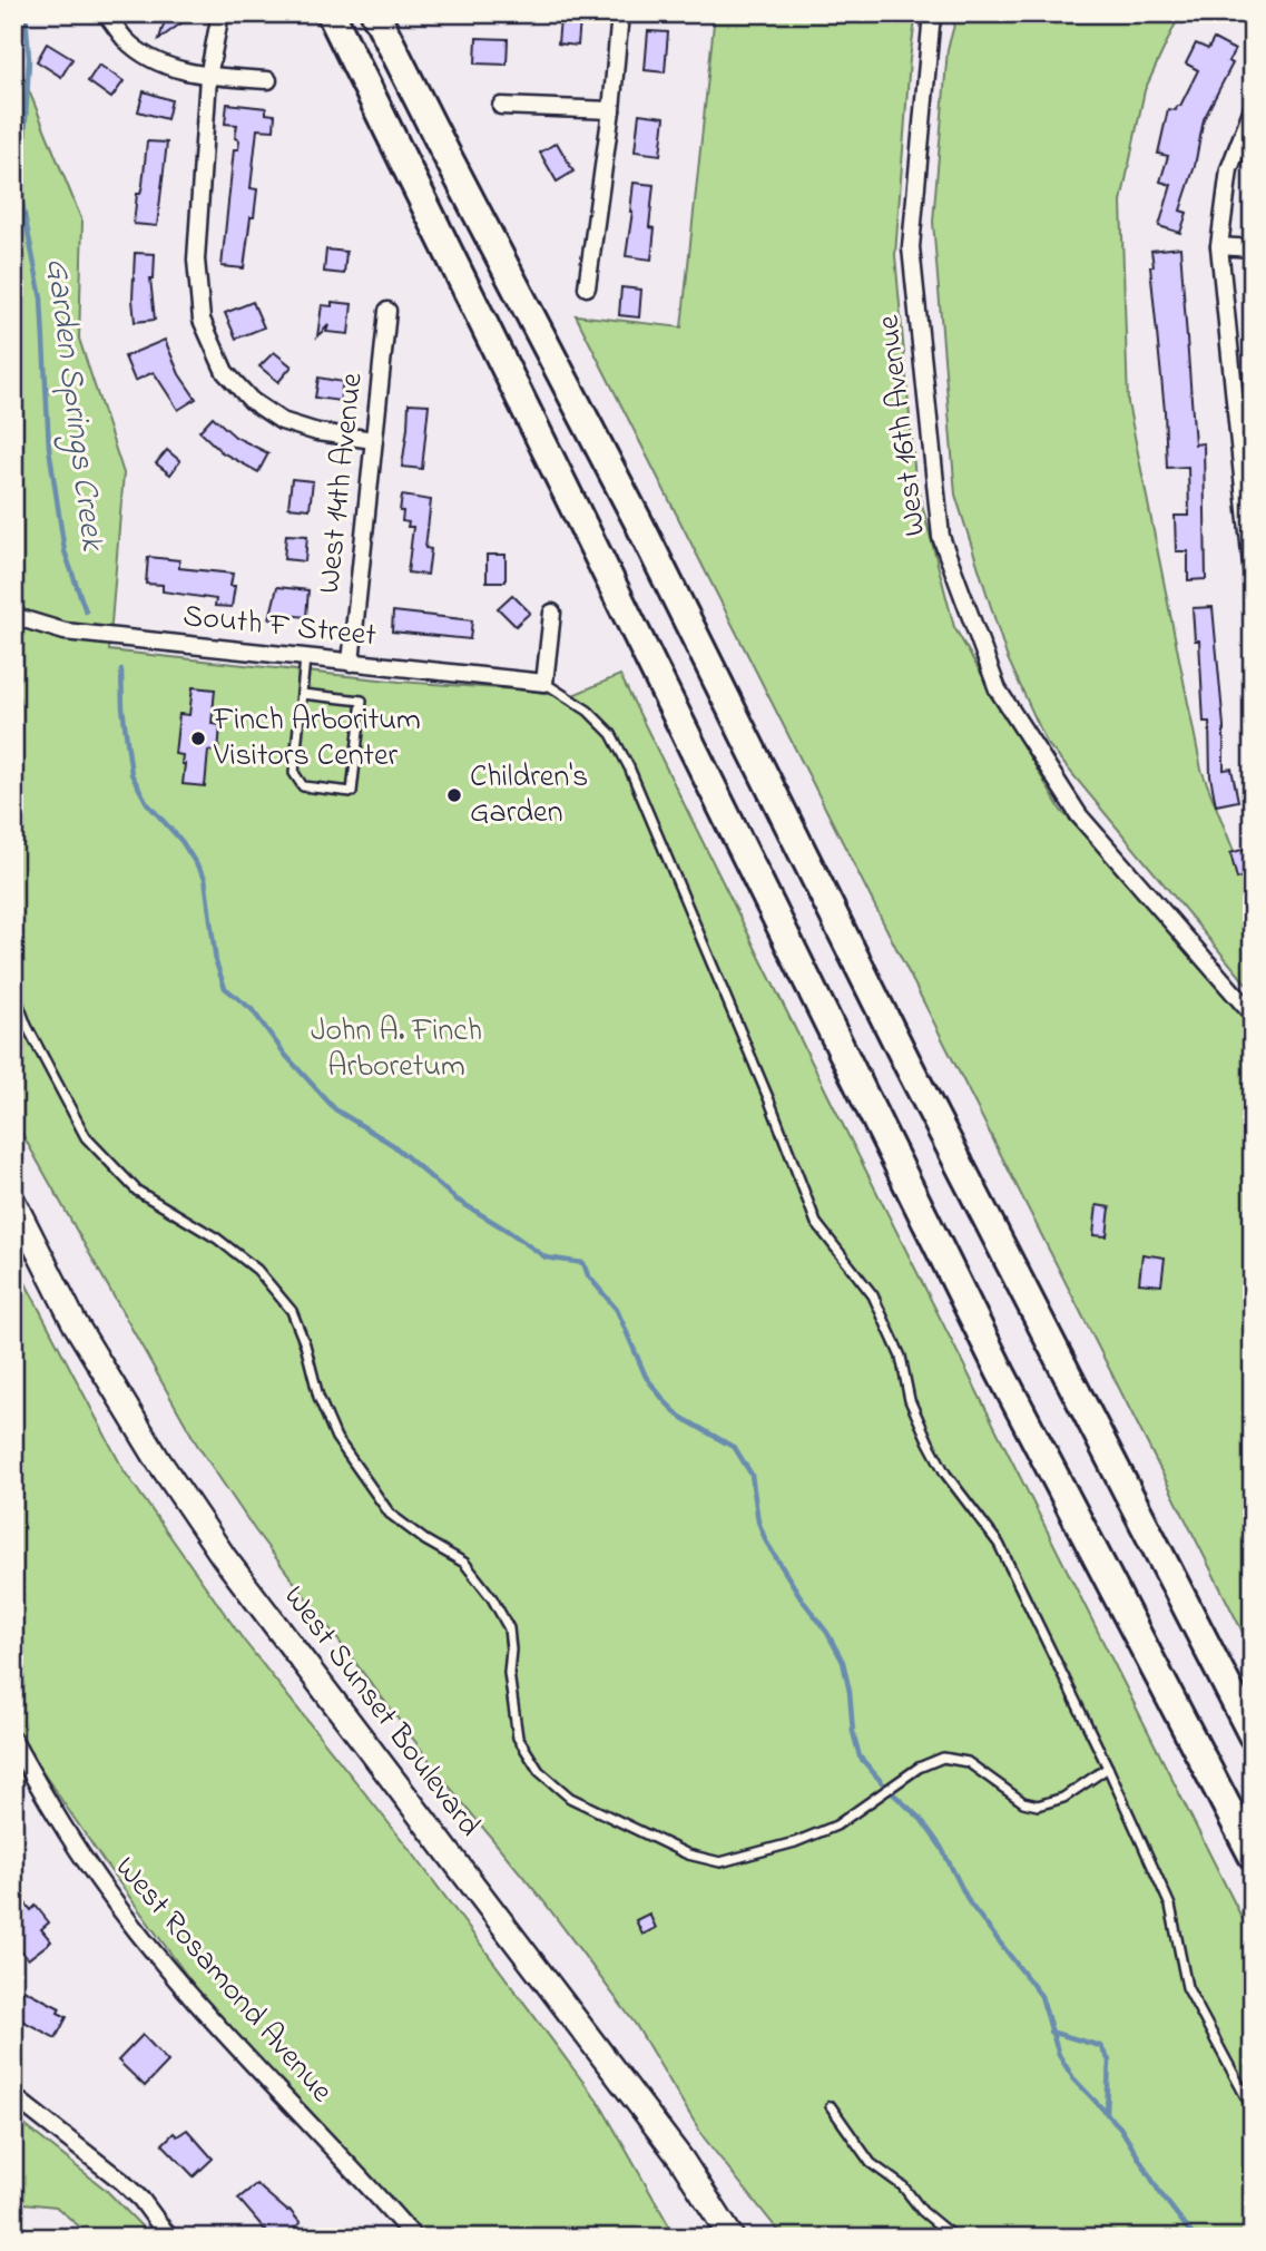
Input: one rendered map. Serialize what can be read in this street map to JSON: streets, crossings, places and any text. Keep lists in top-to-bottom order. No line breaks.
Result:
{"streets":{"main road":["West Sunset Boulevard"],"street":["West 16th Avenue","West 14th Avenue","South F Street","West Rosamond Avenue"]},"crossings":[["West 14th Avenue","South F Street"]],"water":["Garden Springs Creek"],"parks":["John A. Finch Arboretum"],"places":["Finch Arboritum Visitors Center","Children's Garden"]}
